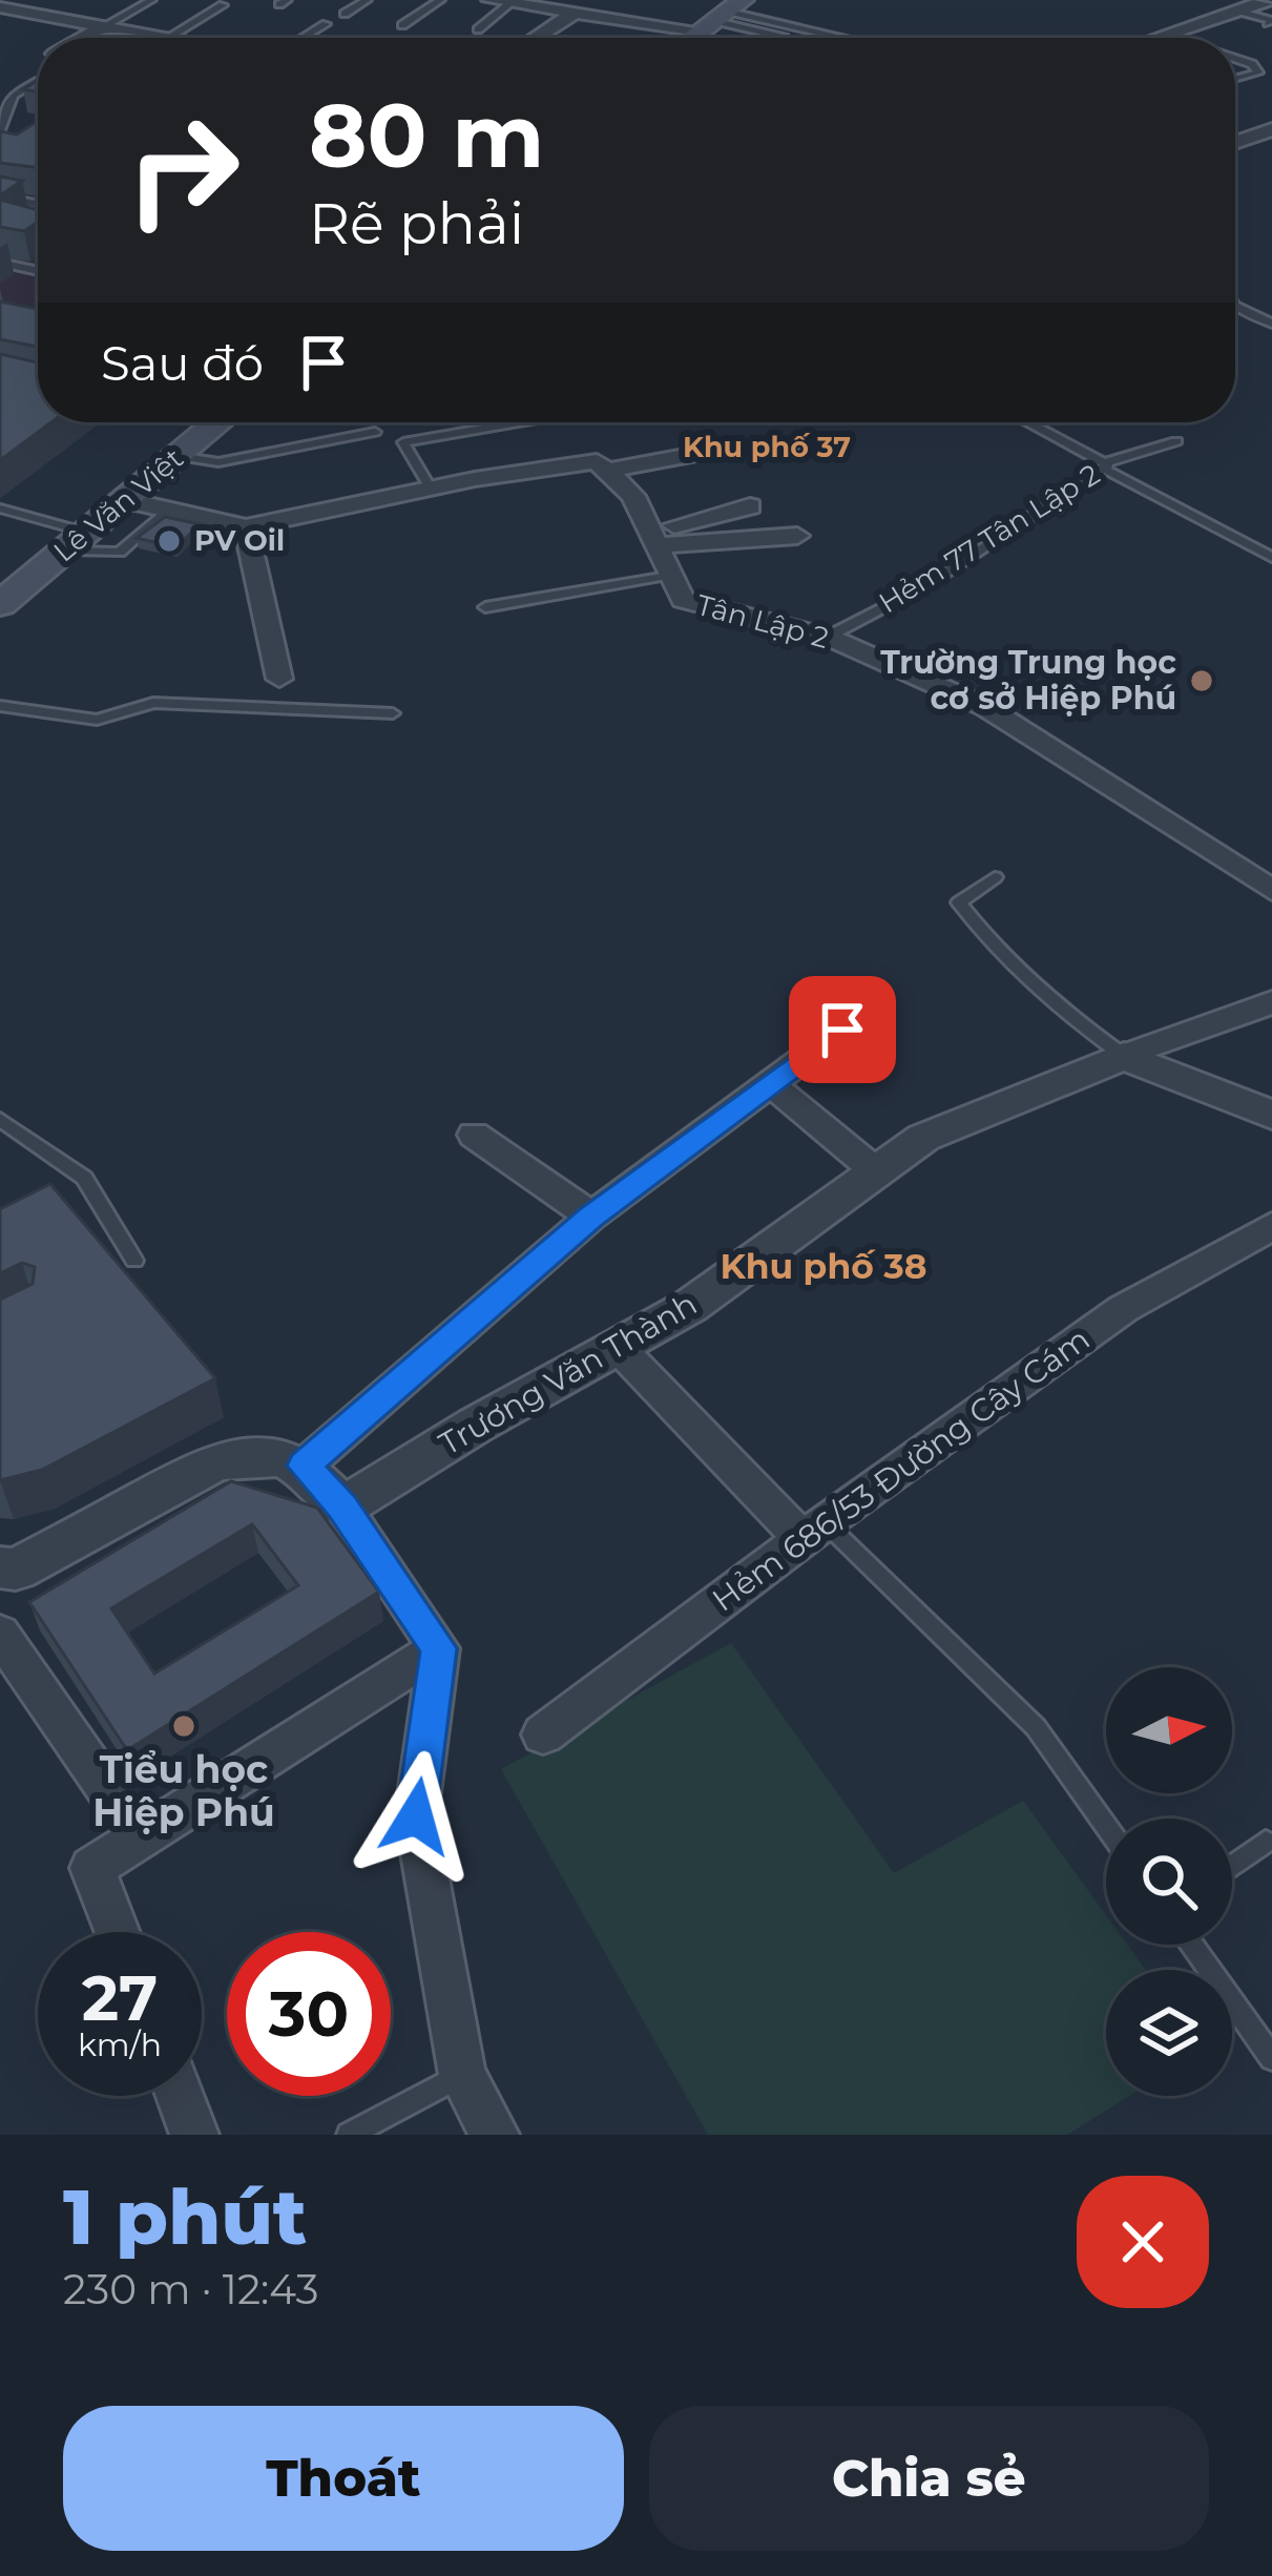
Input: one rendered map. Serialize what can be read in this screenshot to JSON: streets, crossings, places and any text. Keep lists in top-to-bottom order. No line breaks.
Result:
{"streets":{"main road":["Lê Văn Việt"],"street":["Tân Lập 2","Trương Văn Thành","Hẻm 686/53 Đường Cây Cám"],"lane":["Hẻm 77 Tân Lập 2"]},"crossings":[["Hẻm 77 Tân Lập 2","Tân Lập 2"]],"districts":["Khu phố 37","Khu phố 38"],"places":["PV Oil","Trường Trung học cơ sở Hiệp Phú","Tiểu học Hiệp Phú"],"north":"right","page":{"turn":["80 m","Rẽ phải"],"then":"Sau đó","speed":"27 km/h","limit":"30","heading":["1 phút","230 m · 12:43"],"buttons":["Thoát","Chia sẻ"]}}
